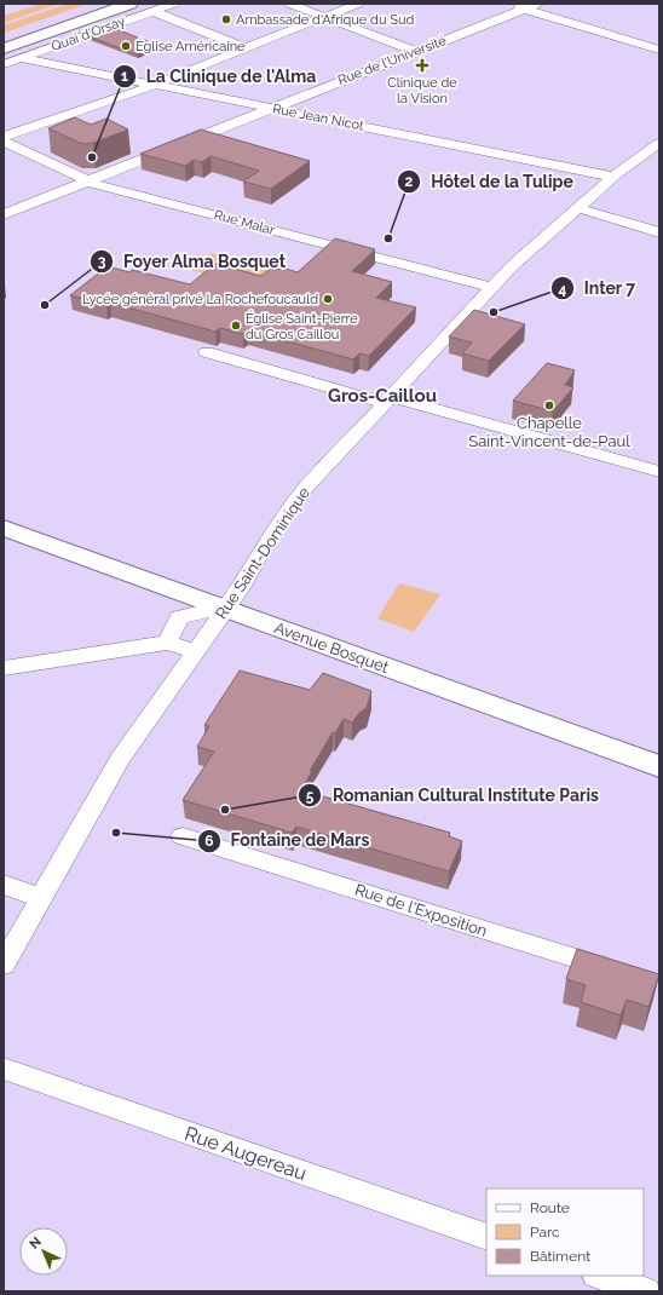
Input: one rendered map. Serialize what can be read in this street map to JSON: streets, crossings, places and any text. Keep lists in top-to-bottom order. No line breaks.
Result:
{"streets":{"main road":["Quai d'Orsay","Avenue Bosquet"],"street":["Rue de l'Université","Rue Jean Nicot","Rue Malar","Rue Saint-Dominique","Rue de l'Exposition","Rue Augereau"]},"crossings":[["Quai d'Orsay","Rue Jean Nicot"],["Rue de l'Université","Rue Jean Nicot"],["Rue de l'Université","Rue Malar"],["Rue Jean Nicot","Rue Saint-Dominique"],["Rue Malar","Rue Saint-Dominique"],["Rue Saint-Dominique","Avenue Bosquet"]],"districts":["Gros-Caillou"],"places":{"other":["Ambassade d'Afrique du Sud","Église Américaine","La Clinique de l'Alma","Hôtel de la Tulipe","Lycée général privé La Rochefoucauld","Foyer Alma Bosquet","Inter 7","Église Saint-Pierre du Gros Caillou","Chapelle Saint-Vincent-de-Paul","Romanian Cultural Institute Paris","Fontaine de Mars"],"health":["Clinique de la Vision"]},"legend":["Route","Parc","Bâtiment"],"north":"top left"}
